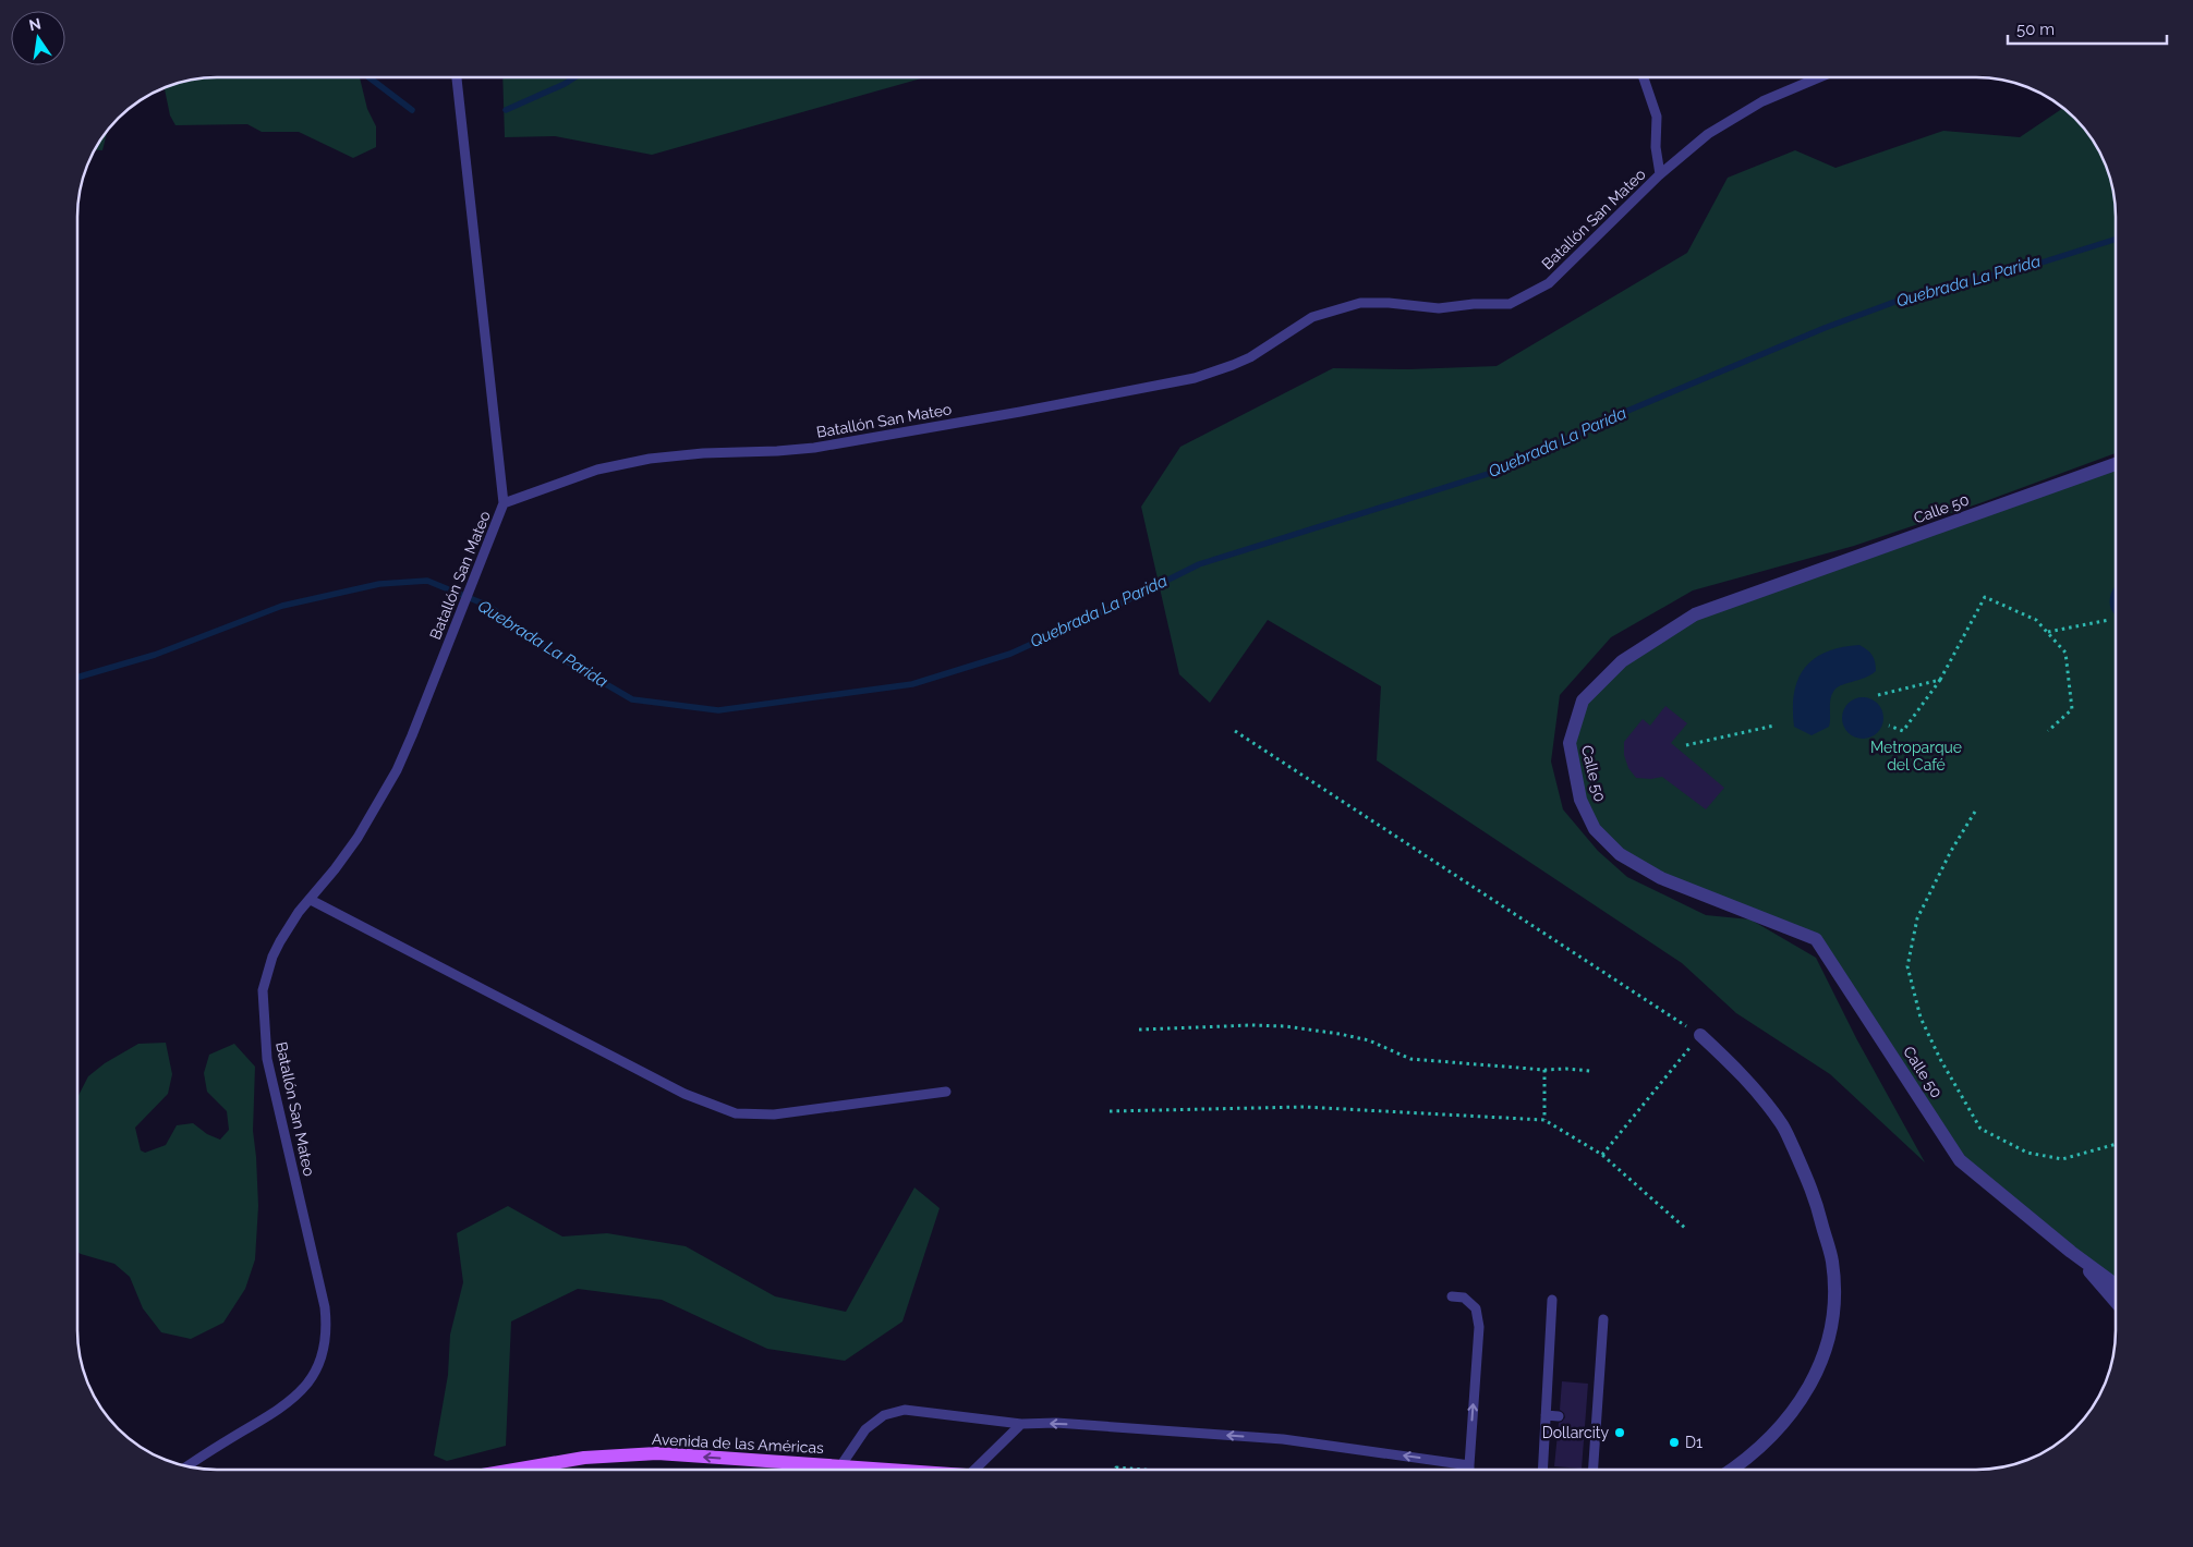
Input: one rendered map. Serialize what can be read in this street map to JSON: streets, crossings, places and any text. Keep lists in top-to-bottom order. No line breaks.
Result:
{"streets":{"main road":["Avenida de las Américas"],"street":["Calle 50"],"lane":["Batallón San Mateo"]},"one_way":["Avenida de las Américas"],"water":["Quebrada La Parida"],"parks":["Metroparque del Café"],"places":["Dollarcity","D1"],"scale_bar":"50 m","north":"top"}
